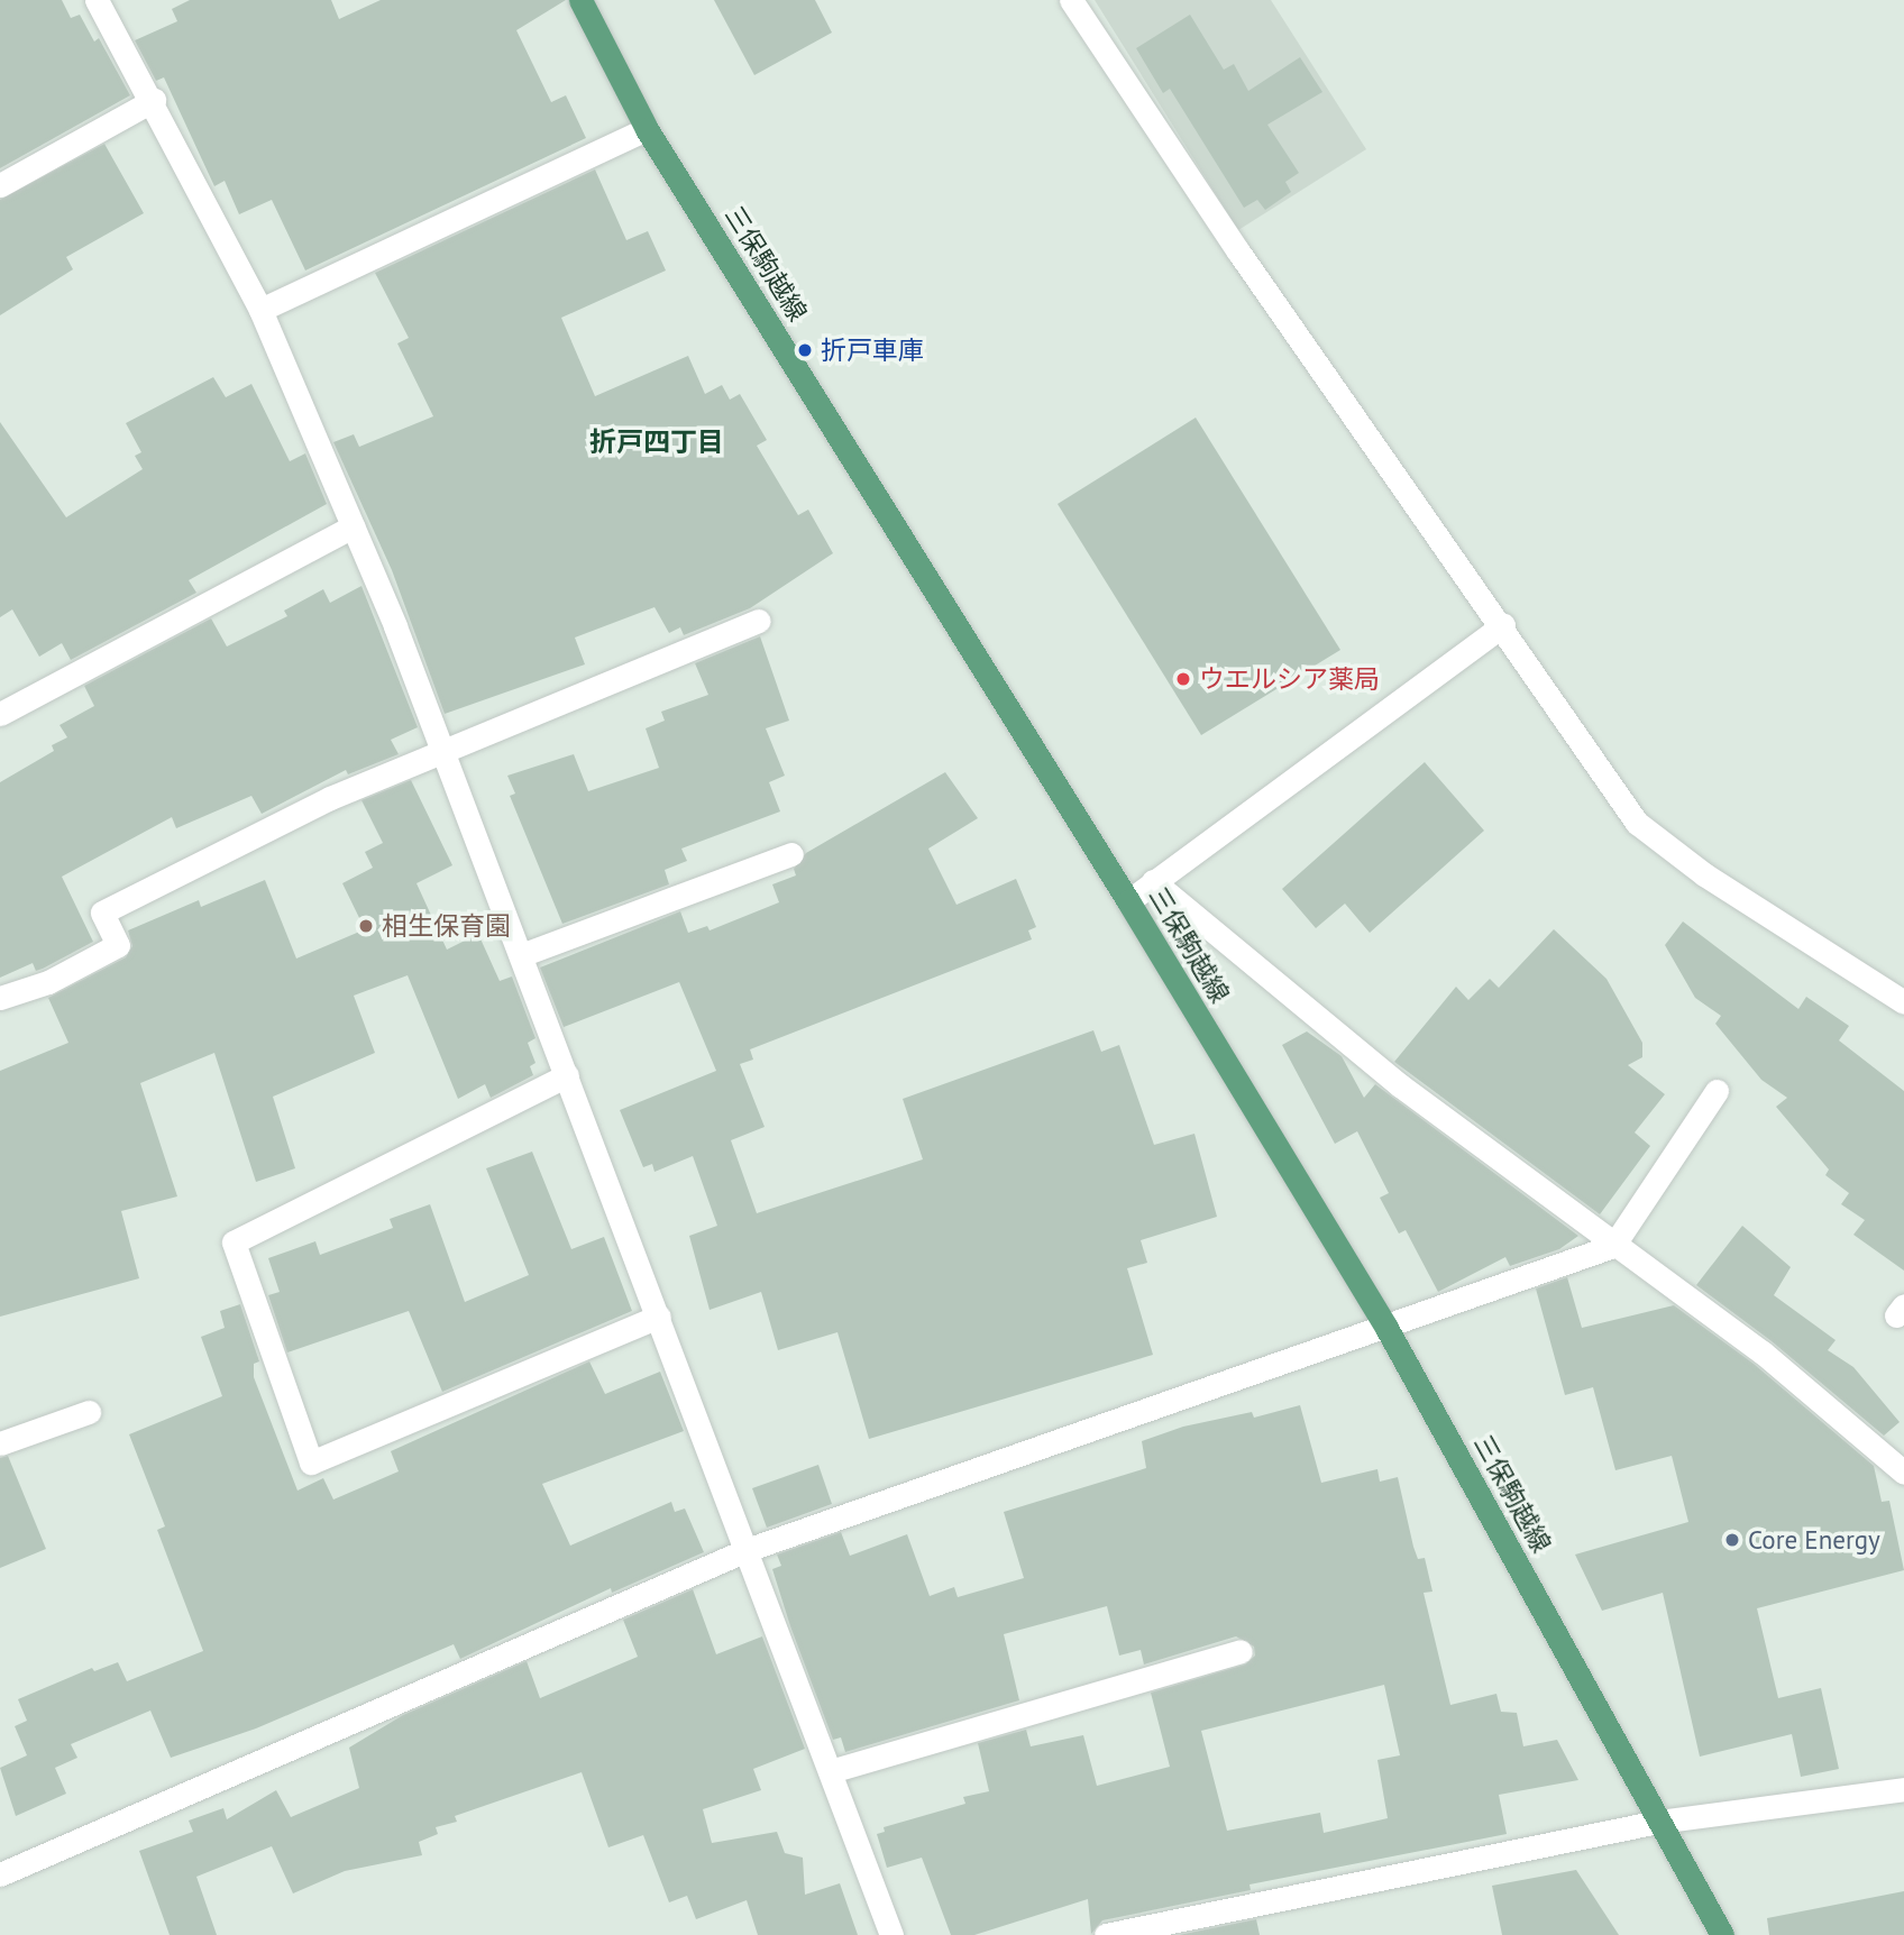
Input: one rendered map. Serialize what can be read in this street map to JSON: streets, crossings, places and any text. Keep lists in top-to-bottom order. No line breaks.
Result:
{"streets":{"main road":["三保駒越線"]},"districts":["折戸四丁目"],"places":["折戸車庫","ウエルシア薬局","相生保育園","Core Energy"]}
